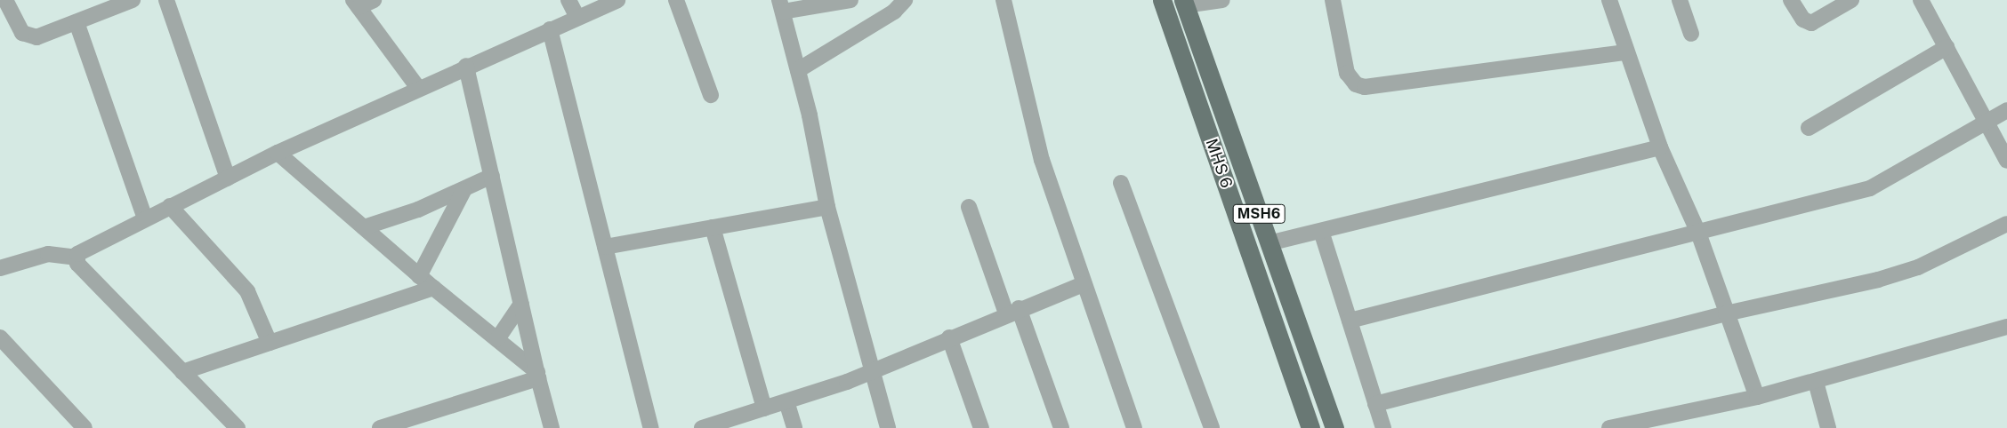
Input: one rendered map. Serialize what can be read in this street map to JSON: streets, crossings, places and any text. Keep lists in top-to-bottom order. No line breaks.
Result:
{"streets":{"main road":["MHS 6","MSH6"]}}
